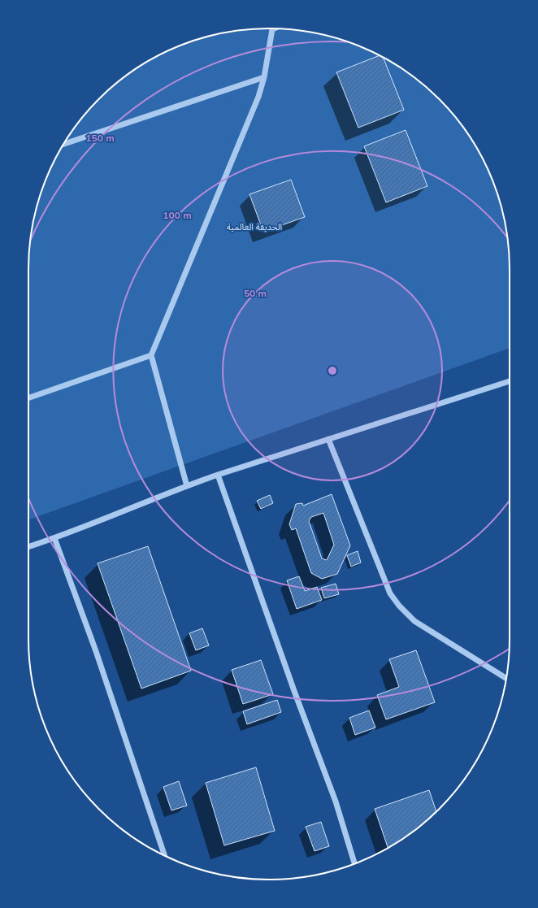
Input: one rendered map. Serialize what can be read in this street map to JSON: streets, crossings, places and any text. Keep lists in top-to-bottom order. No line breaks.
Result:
{"parks":["الحديقة العالمية"],"rings":["150 m","100 m","50 m"]}
